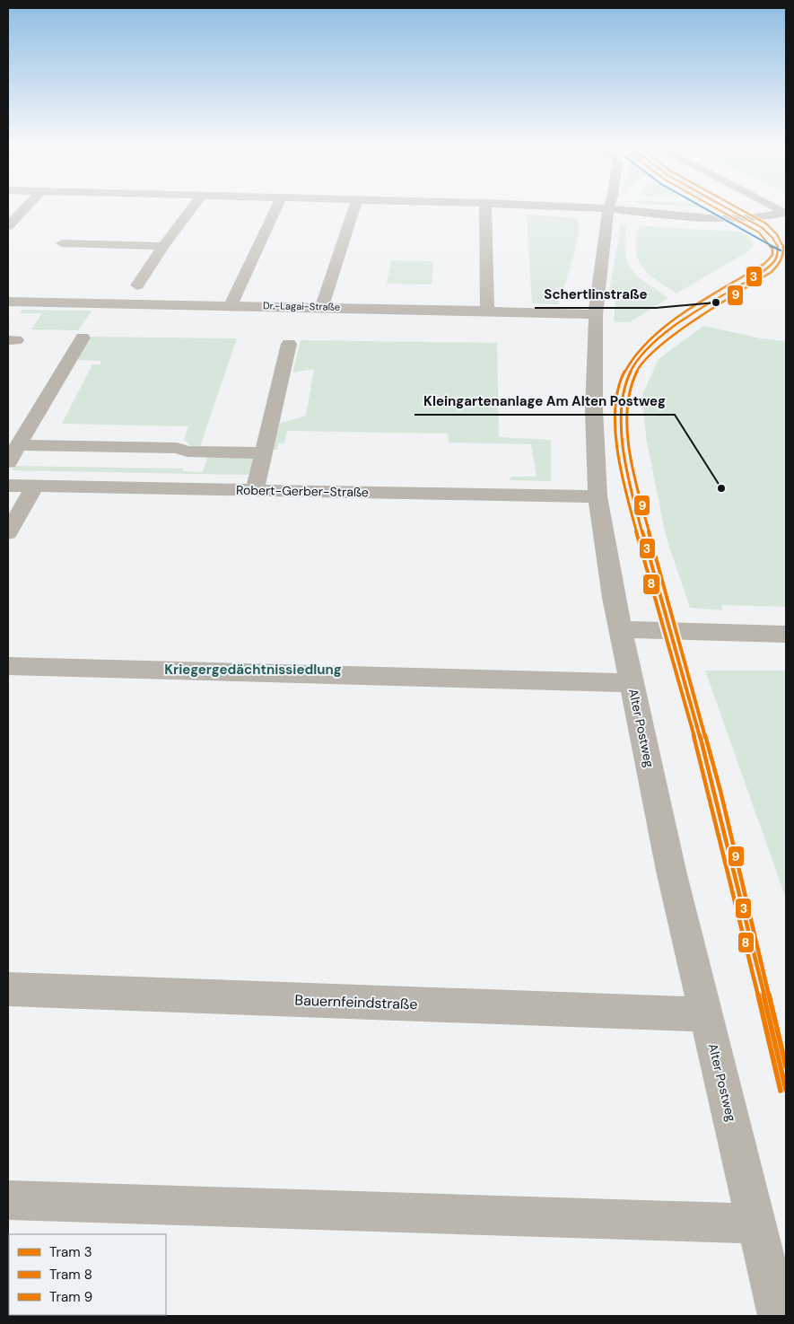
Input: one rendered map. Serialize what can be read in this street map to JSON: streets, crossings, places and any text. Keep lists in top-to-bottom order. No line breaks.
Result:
{"streets":{"street":["Dr.-Lagai-Straße","Robert-Gerber-Straße","Alter Postweg","Bauernfeindstraße"]},"crossings":[["Dr.-Lagai-Straße","Alter Postweg"],["Robert-Gerber-Straße","Alter Postweg"],["Alter Postweg","Bauernfeindstraße"]],"districts":["Kriegergedächtnissiedlung"],"places":["Schertlinstraße","Kleingartenanlage Am Alten Postweg"],"lines":["tram line 3","tram line 8","tram line 9"],"legend":["Tram 3","Tram 8","Tram 9"]}
